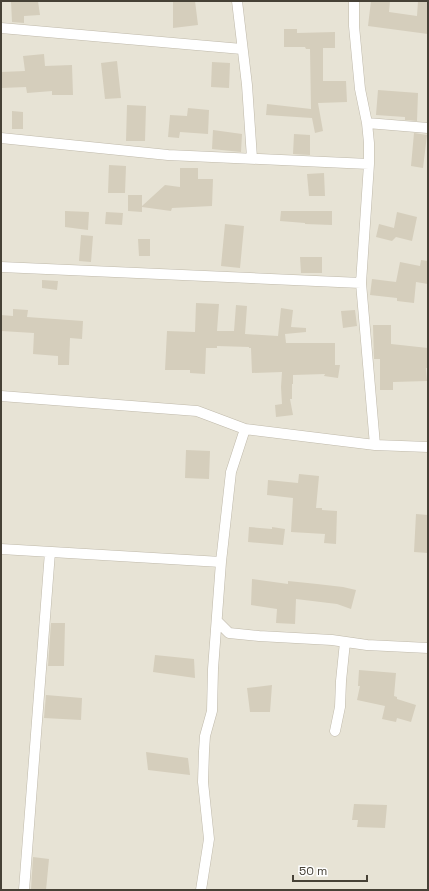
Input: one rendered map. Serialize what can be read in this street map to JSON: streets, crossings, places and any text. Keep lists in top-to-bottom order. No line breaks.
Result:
{"scale_bar":"50 m"}
